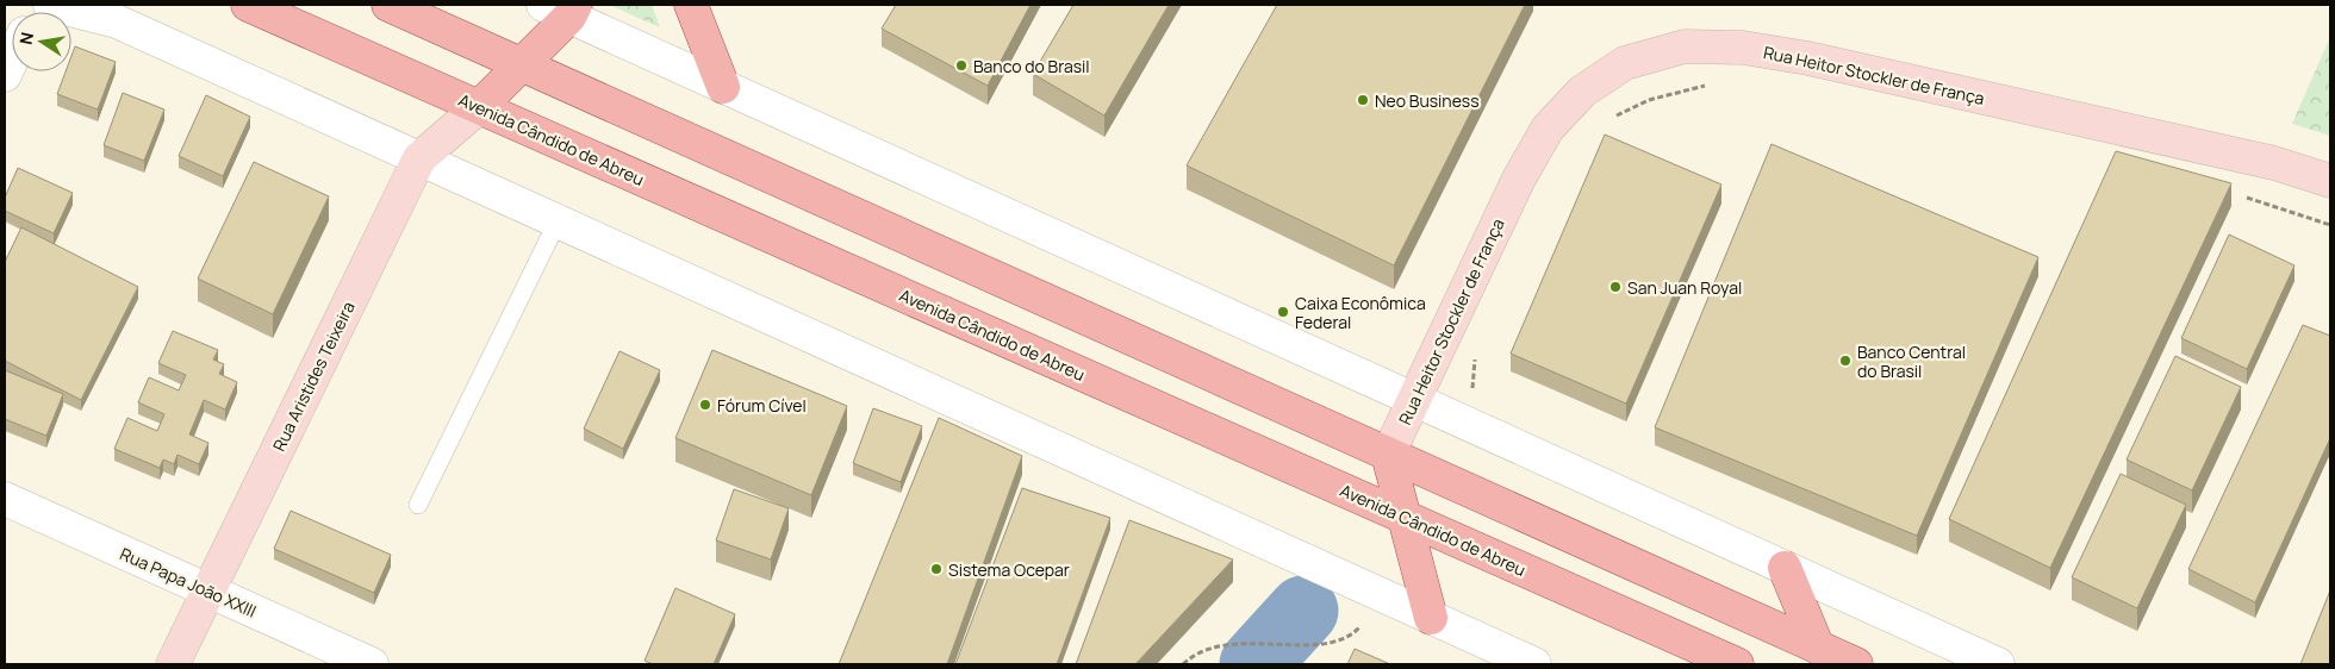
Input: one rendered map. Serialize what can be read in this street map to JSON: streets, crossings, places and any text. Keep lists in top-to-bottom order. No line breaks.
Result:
{"streets":{"main road":["Rua Heitor Stockler de França","Avenida Cândido de Abreu","Rua Aristides Teixeira"],"street":["Rua Papa João XXIII"]},"crossings":[["Avenida Cândido de Abreu","Rua Aristides Teixeira"],["Rua Aristides Teixeira","Rua Papa João XXIII"]],"places":["Banco do Brasil","Neo Business","San Juan Royal","Caixa Econômica Federal","Banco Central do Brasil","Fórum Cível","Sistema Ocepar"],"north":"left"}
